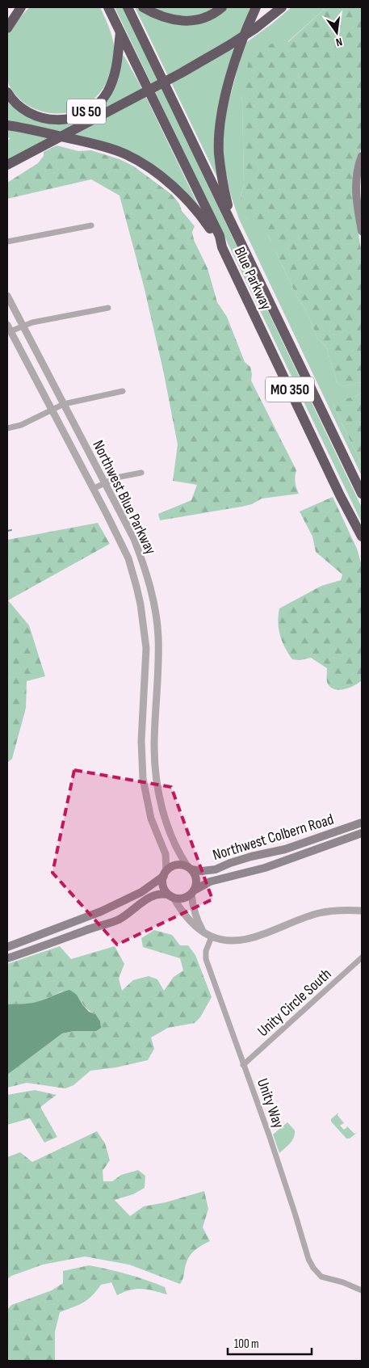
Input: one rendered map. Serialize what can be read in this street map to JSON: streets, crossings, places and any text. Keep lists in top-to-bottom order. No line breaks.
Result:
{"streets":{"highway":["US 50","Blue Parkway","MO 350"],"main road":["Northwest Colbern Road"],"street":["Northwest Blue Parkway","Unity Circle South","Unity Way"]},"crossings":[["US 50","Blue Parkway"],["Northwest Blue Parkway","Northwest Colbern Road"],["Unity Circle South","Unity Way"]],"scale_bar":"100 m","north":"bottom"}
